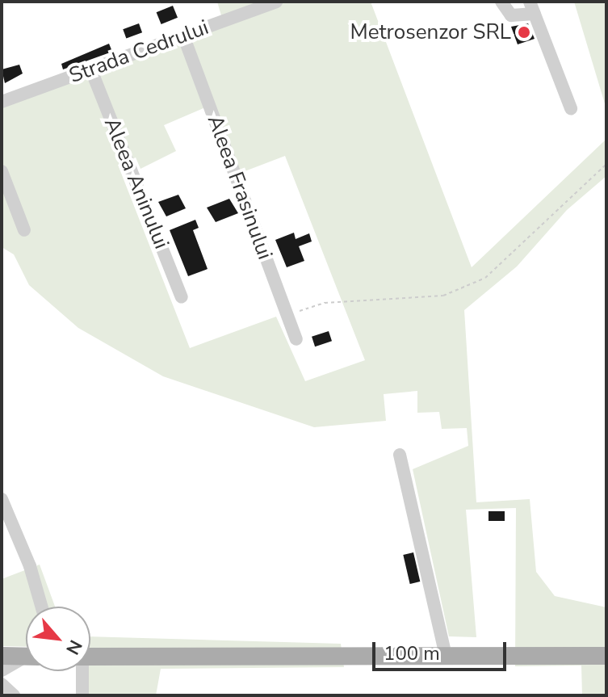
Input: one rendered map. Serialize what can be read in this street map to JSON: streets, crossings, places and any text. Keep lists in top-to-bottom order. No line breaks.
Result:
{"streets":{"lane":["Strada Cedrului","Aleea Aninului","Aleea Frasinului"]},"crossings":[["Strada Cedrului","Aleea Aninului"],["Strada Cedrului","Aleea Frasinului"]],"places":["Metrosenzor SRL"],"scale_bar":"100 m","north":"bottom right"}
